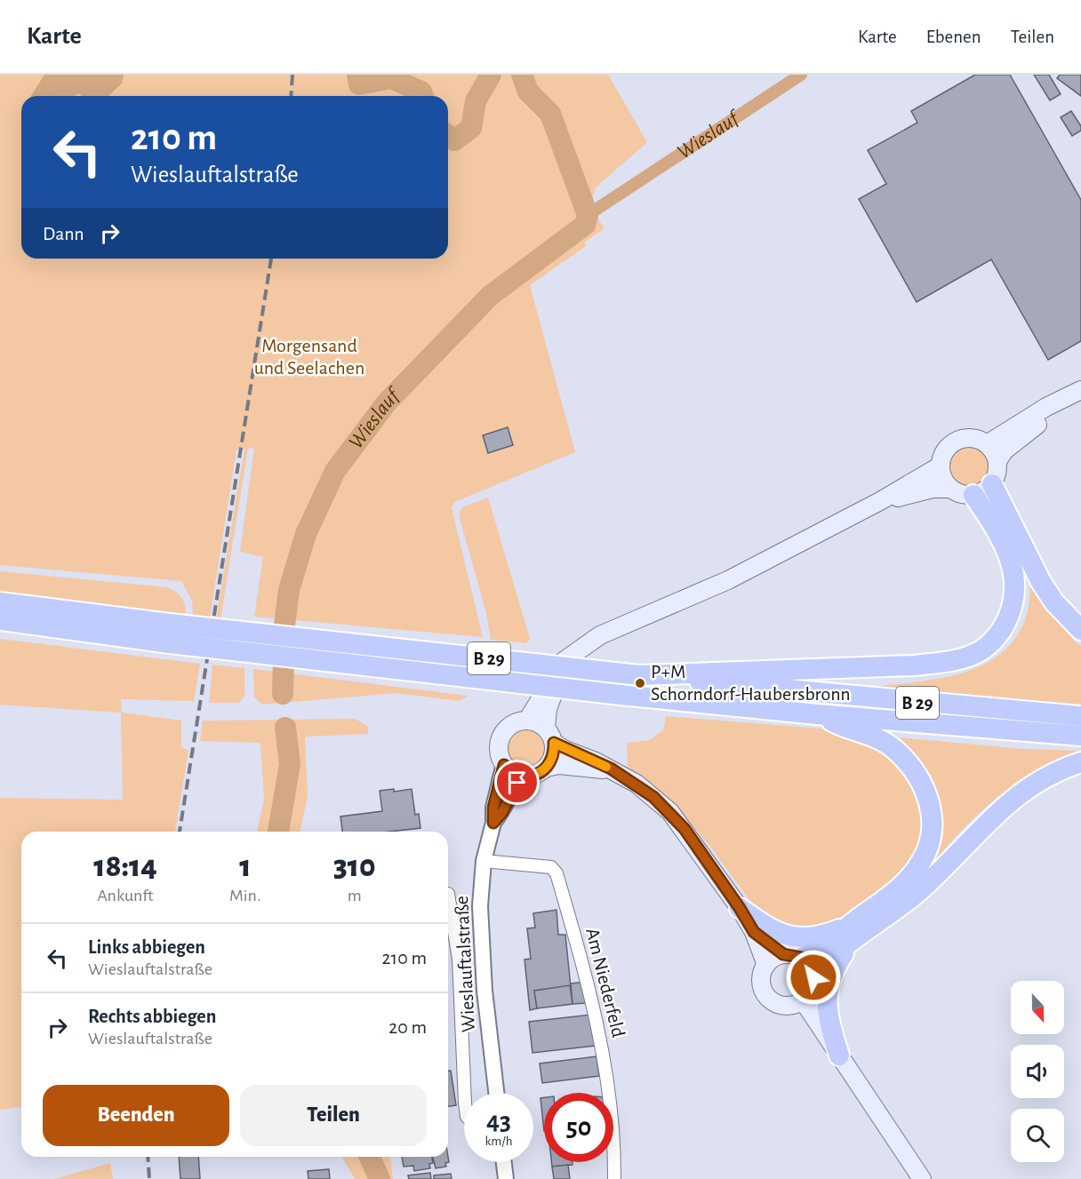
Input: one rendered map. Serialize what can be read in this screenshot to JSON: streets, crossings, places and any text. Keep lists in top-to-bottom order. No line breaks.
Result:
{"streets":{"highway":["B 29"],"main road":["Wieslauftalstraße"],"street":["Am Niederfeld"]},"crossings":[["Wieslauftalstraße","Am Niederfeld"]],"water":["Wieslauf"],"parks":["Morgensand und Seelachen"],"places":["P+M Schorndorf-Haubersbronn"],"north":"bottom","page":{"header":"Karte","nav":["Karte","Ebenen","Teilen"],"turn":["210 m","Wieslauftalstraße"],"then":"Dann","eta":["18:14","Ankunft","1","Min.","310","m"],"list":[{"name":"Links abbiegen","note":"Wieslauftalstraße","value":"210 m"},{"name":"Rechts abbiegen","note":"Wieslauftalstraße","value":"20 m"}],"buttons":["Beenden","Teilen"],"speed":"43 km/h","limit":"50"}}
